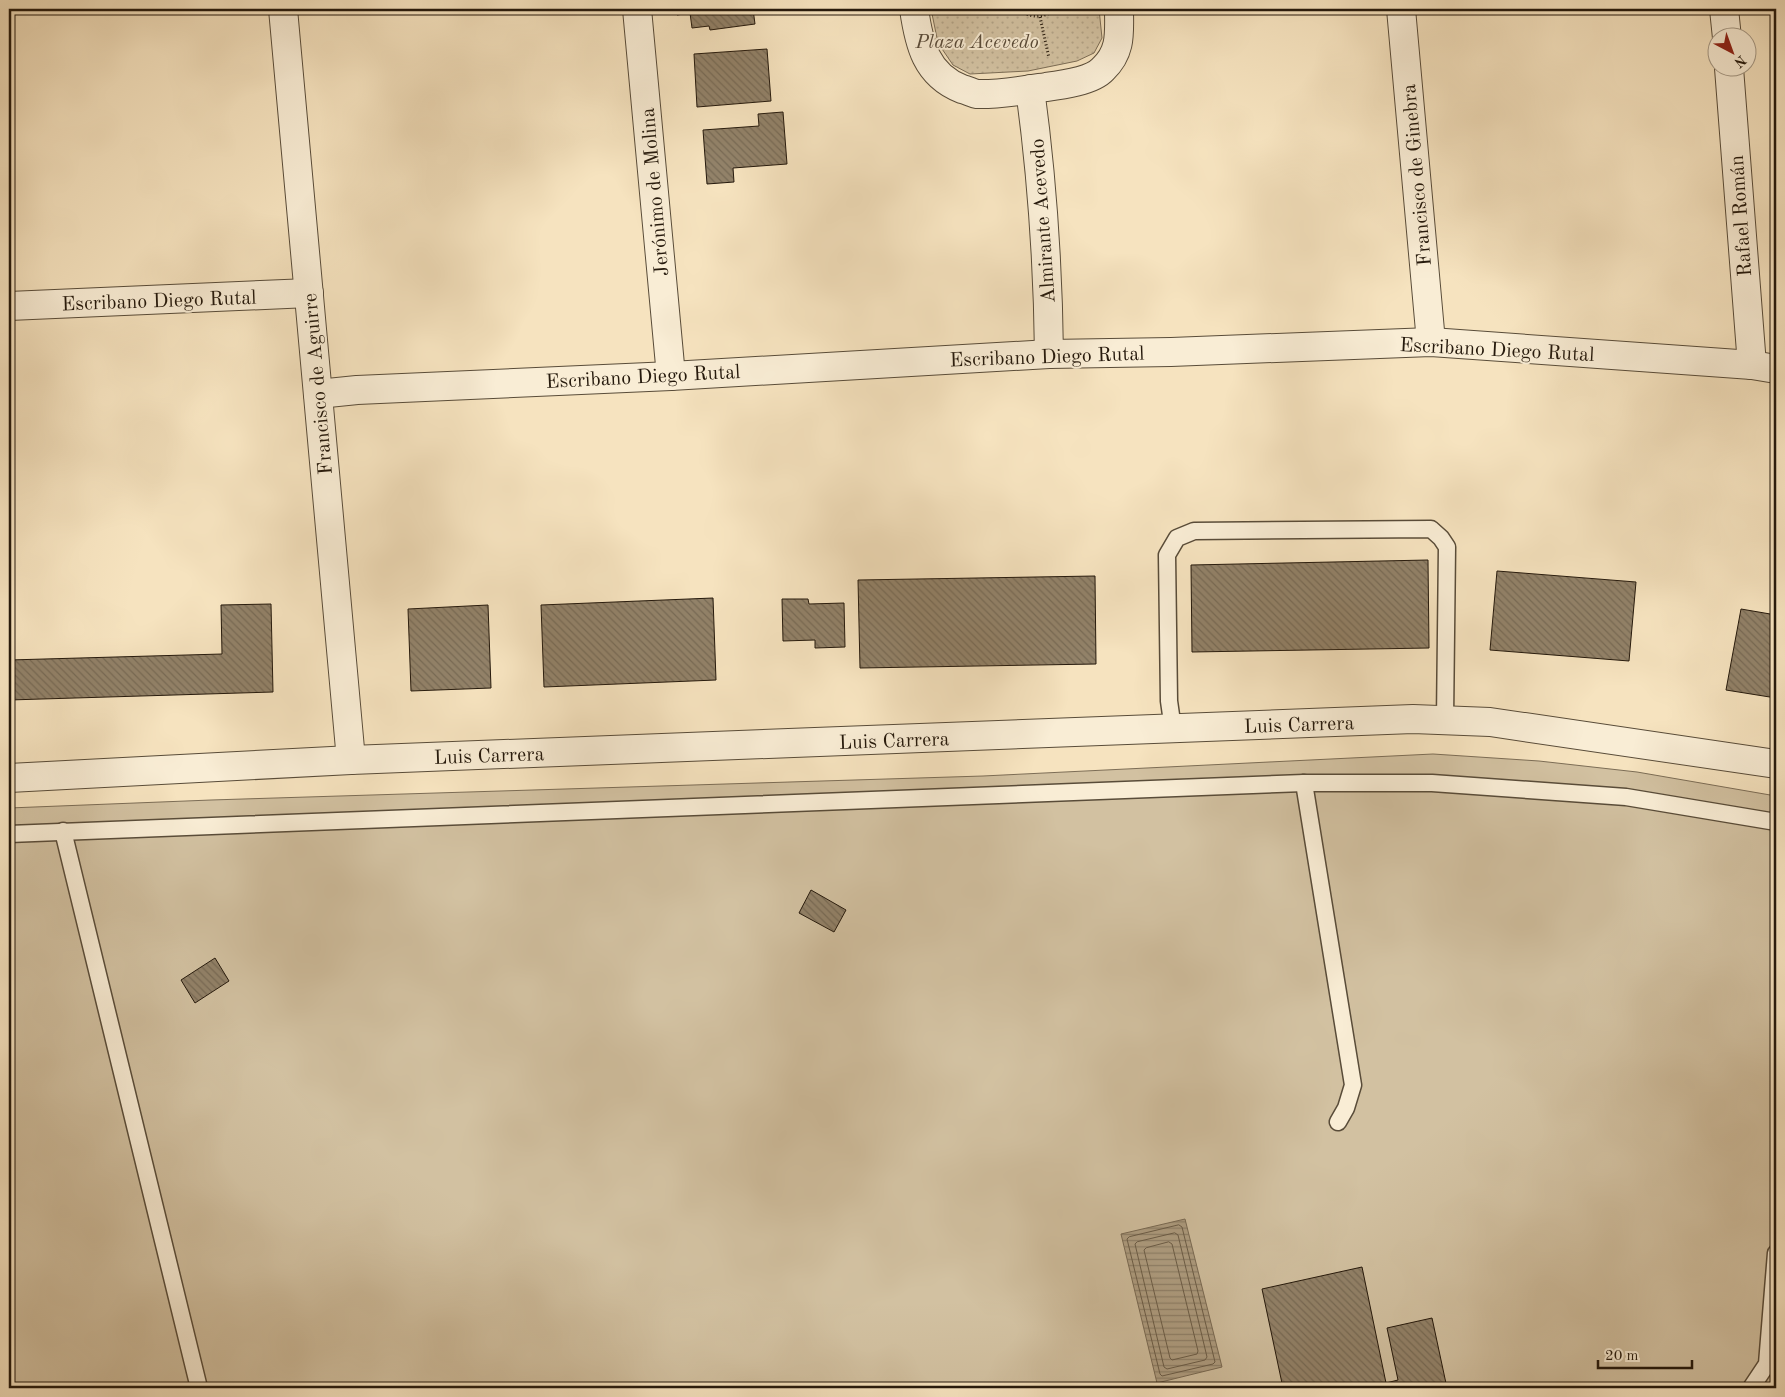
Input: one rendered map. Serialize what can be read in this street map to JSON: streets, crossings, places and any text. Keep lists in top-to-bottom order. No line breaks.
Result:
{"streets":{"street":["Francisco de Ginebra","Jerónimo de Molina","Rafael Román","Almirante Acevedo","Escribano Diego Rutal","Francisco de Aguirre","Luis Carrera"]},"crossings":[["Francisco de Ginebra","Escribano Diego Rutal"],["Jerónimo de Molina","Escribano Diego Rutal"],["Rafael Román","Escribano Diego Rutal"],["Almirante Acevedo","Escribano Diego Rutal"],["Escribano Diego Rutal","Francisco de Aguirre"],["Francisco de Aguirre","Luis Carrera"]],"parks":["Plaza Acevedo"],"scale_bar":"20 m","north":"bottom right"}
